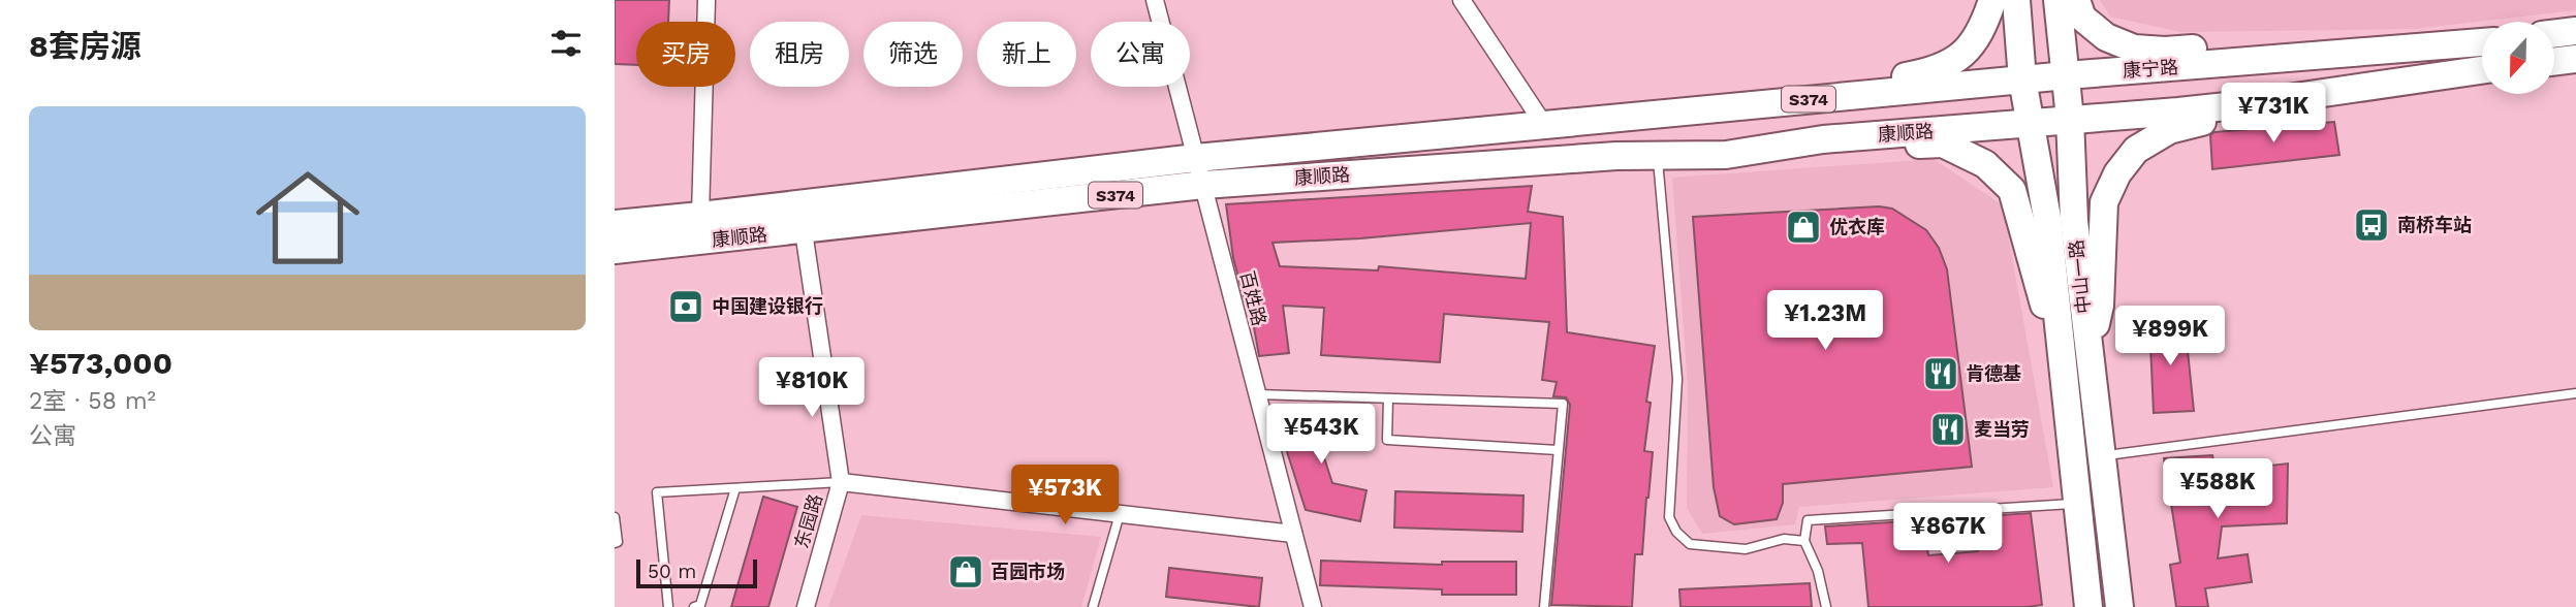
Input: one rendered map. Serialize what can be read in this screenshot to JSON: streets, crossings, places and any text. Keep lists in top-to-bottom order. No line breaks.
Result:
{"streets":{"main road":["康宁路","S374","康顺路","中山一路"],"street":["百姓路","东园路"]},"crossings":[["康宁路","康顺路"],["康宁路","中山一路"],["S374","康顺路"],["S374","中山一路"],["康顺路","中山一路"],["康顺路","百姓路"],["康顺路","东园路"]],"places":{"bus stop":["南桥车站"],"shop":["优衣库","百园市场"],"bank":["中国建设银行"],"restaurant":["肯德基","麦当劳"]},"scale_bar":"50 m","north":"bottom","page":{"heading":"8套房源","chip":["买房","租房","筛选","新上","公寓"],"price":["¥731K","¥1.23M","¥899K","¥810K","¥543K","¥588K","¥573K","¥867K"],"list":[{"name":"¥573,000","note":"2室 · 58 m² · 公寓"}],"scale":"50 m"}}
